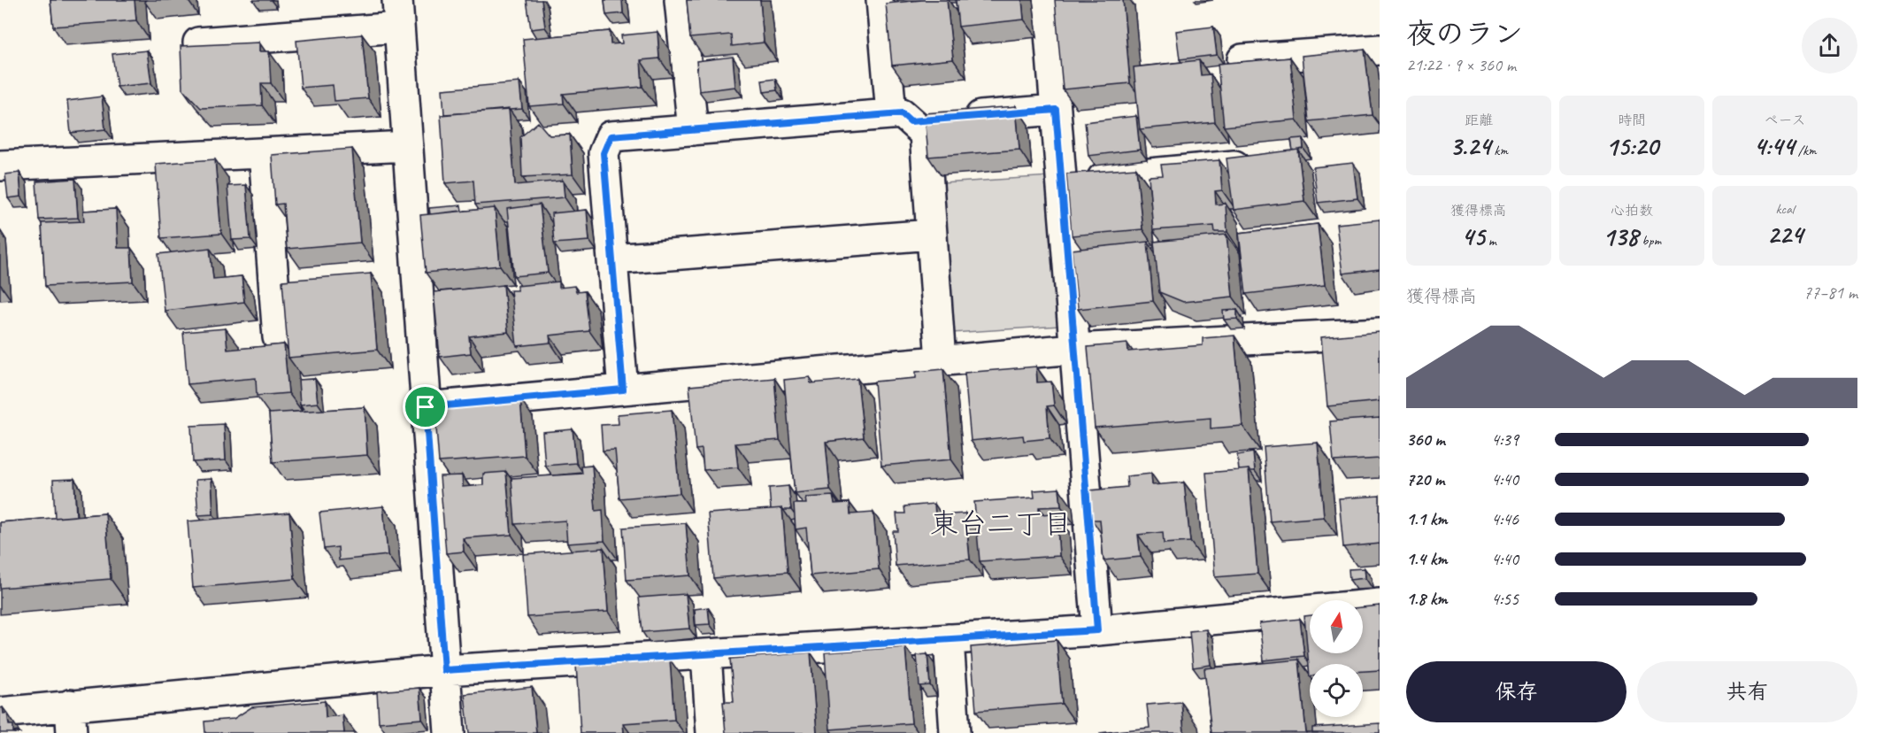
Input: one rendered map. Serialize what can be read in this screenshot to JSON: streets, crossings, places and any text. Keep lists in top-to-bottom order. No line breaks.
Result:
{"districts":["東台二丁目"],"north":"top","page":{"heading":["夜のラン","21:22 · 9 × 360 m"],"stats":[["距離","3.24 km"],["時間","15:20"],["ペース","4:44 /km"],["獲得標高","45 m"],["心拍数","138 bpm"],["kcal","224"]],"chart":["獲得標高","77–81 m"],"list":[{"name":"360 m","note":"4:39"},{"name":"720 m","note":"4:40"},{"name":"1.1 km","note":"4:46"},{"name":"1.4 km","note":"4:40"},{"name":"1.8 km","note":"4:55"}],"buttons":["保存","共有"]}}
